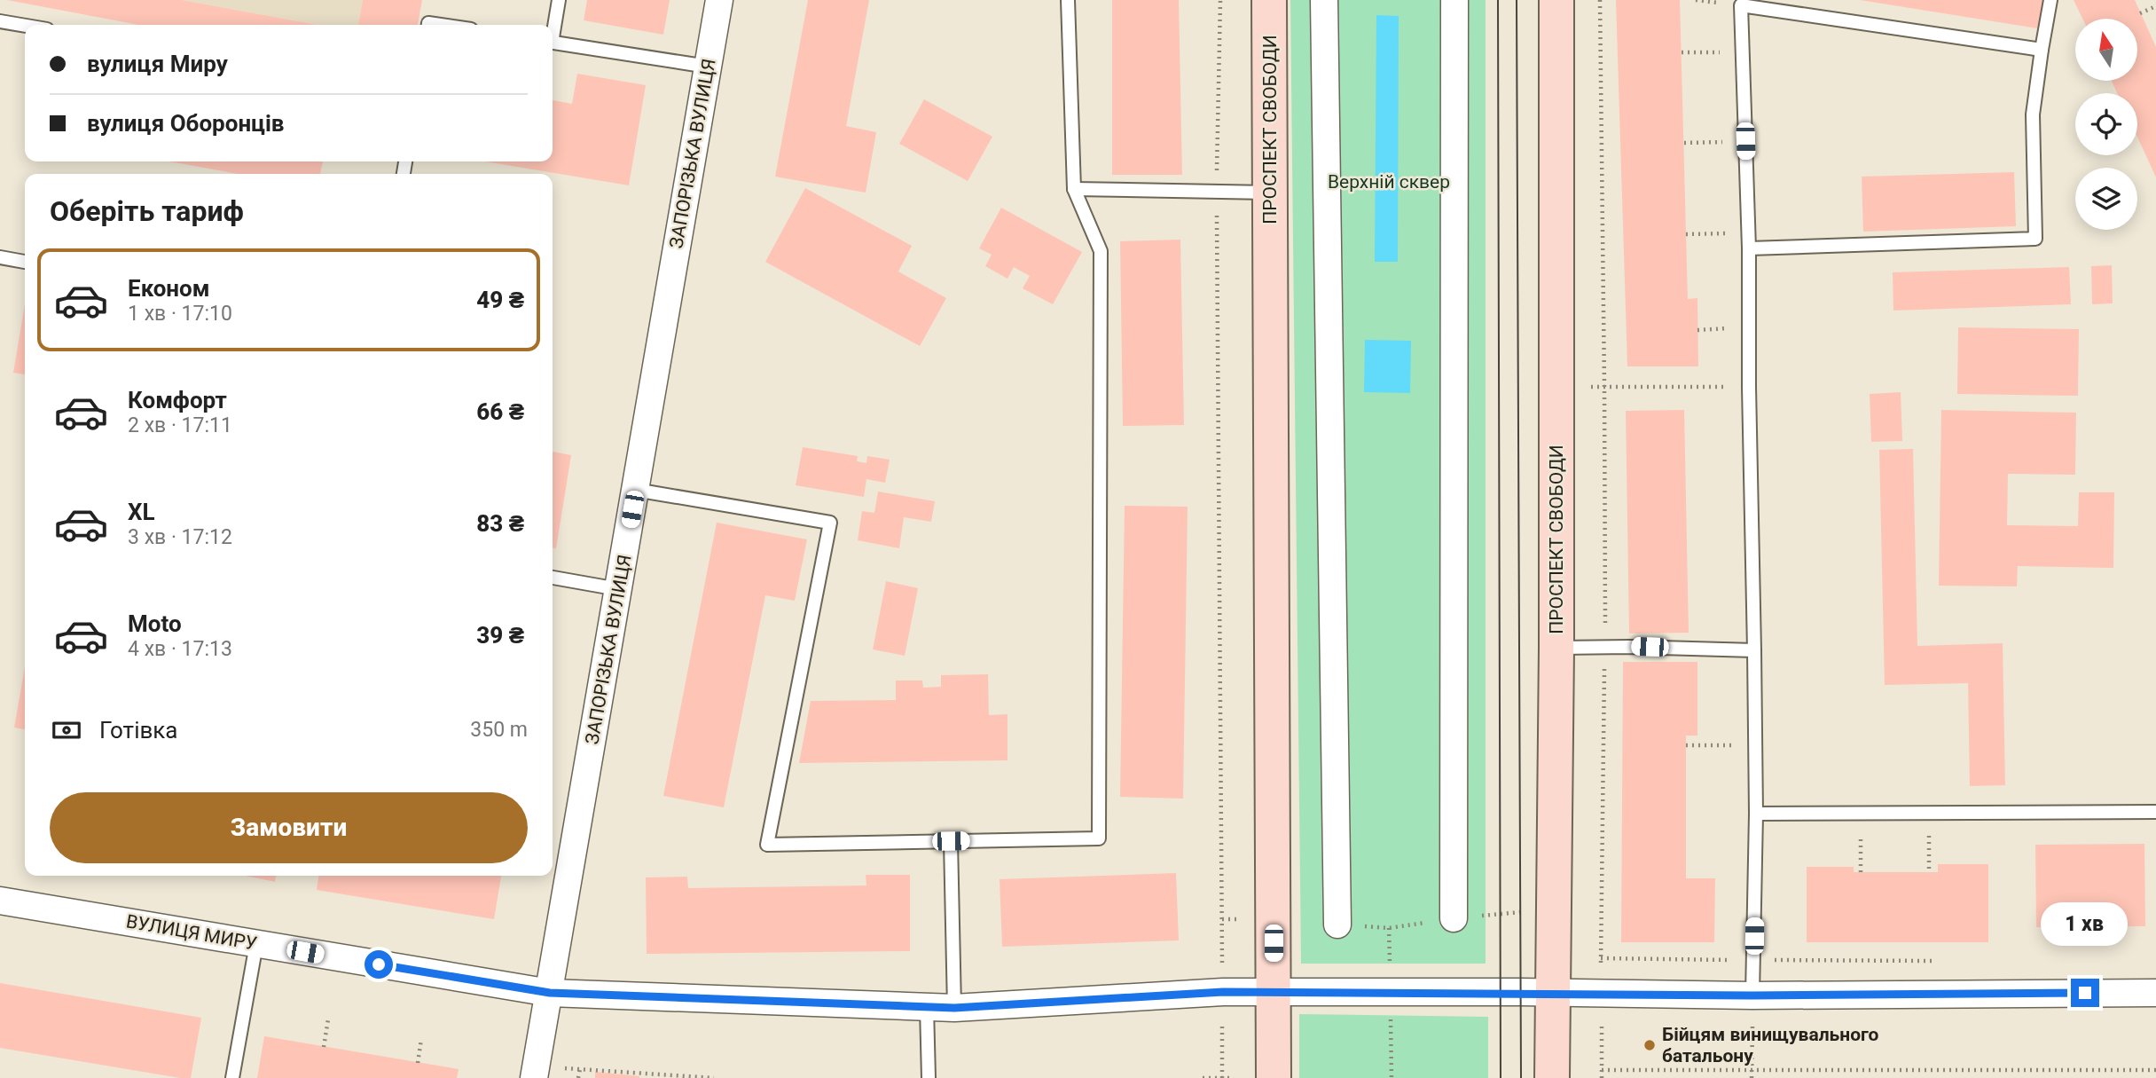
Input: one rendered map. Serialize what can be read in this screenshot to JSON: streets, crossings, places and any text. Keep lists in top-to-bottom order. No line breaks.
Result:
{"streets":{"main road":["ПРОСПЕКТ СВОБОДИ"],"street":["ЗАПОРІЗЬКА ВУЛИЦЯ","ВУЛИЦЯ МИРУ"]},"crossings":[["ПРОСПЕКТ СВОБОДИ","ВУЛИЦЯ МИРУ"],["ЗАПОРІЗЬКА ВУЛИЦЯ","ВУЛИЦЯ МИРУ"]],"parks":["Верхній сквер"],"places":["Бійцям винищувального батальону"],"north":"top","page":{"banner":["вулиця Миру","вулиця Оборонців"],"heading":"Оберіть тариф","list":[{"name":"Економ","note":"1 хв · 17:10","value":"49 ₴"},{"name":"Комфорт","note":"2 хв · 17:11","value":"66 ₴"},{"name":"XL","note":"3 хв · 17:12","value":"83 ₴"},{"name":"Moto","note":"4 хв · 17:13","value":"39 ₴"}],"pay":["Готівка","350 m"],"buttons":"Замовити","bubble":"1 хв"}}
